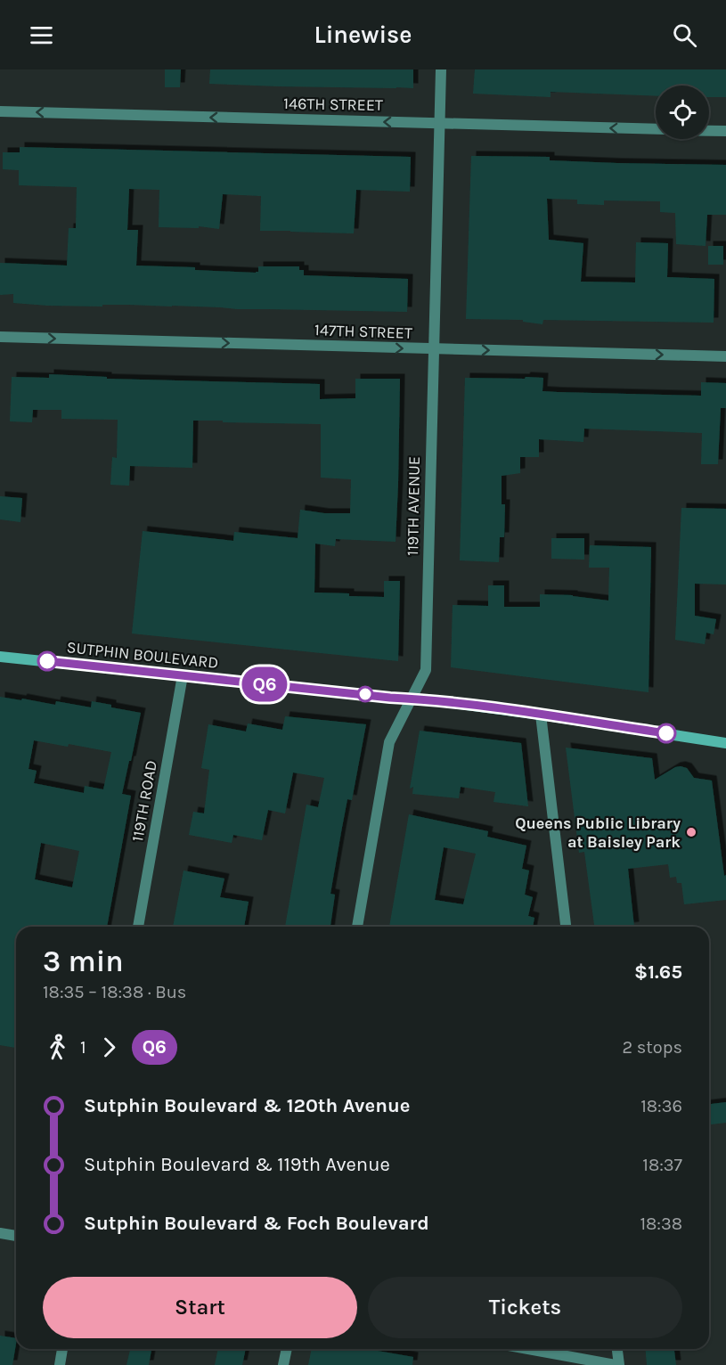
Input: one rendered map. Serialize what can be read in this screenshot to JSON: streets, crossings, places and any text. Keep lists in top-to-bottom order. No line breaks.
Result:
{"streets":{"main road":["SUTPHIN BOULEVARD"],"street":["146TH STREET","147TH STREET","119TH AVENUE","119TH ROAD"]},"crossings":[["146TH STREET","119TH AVENUE"],["147TH STREET","119TH AVENUE"],["119TH AVENUE","SUTPHIN BOULEVARD"],["SUTPHIN BOULEVARD","119TH ROAD"]],"one_way":["146TH STREET","147TH STREET"],"places":["Queens Public Library at Baisley Park"],"lines":["bus line Q6"],"page":{"header":"Linewise","on_map":"Q6","heading":["3 min","18:35 – 18:38 · Bus","$1.65"],"legs":["1","Q6","2 stops"],"list":[{"name":"Sutphin Boulevard & 120th Avenue","value":"18:36"},{"name":"Sutphin Boulevard & 119th Avenue","value":"18:37"},{"name":"Sutphin Boulevard & Foch Boulevard","value":"18:38"}],"buttons":["Start","Tickets"]}}
